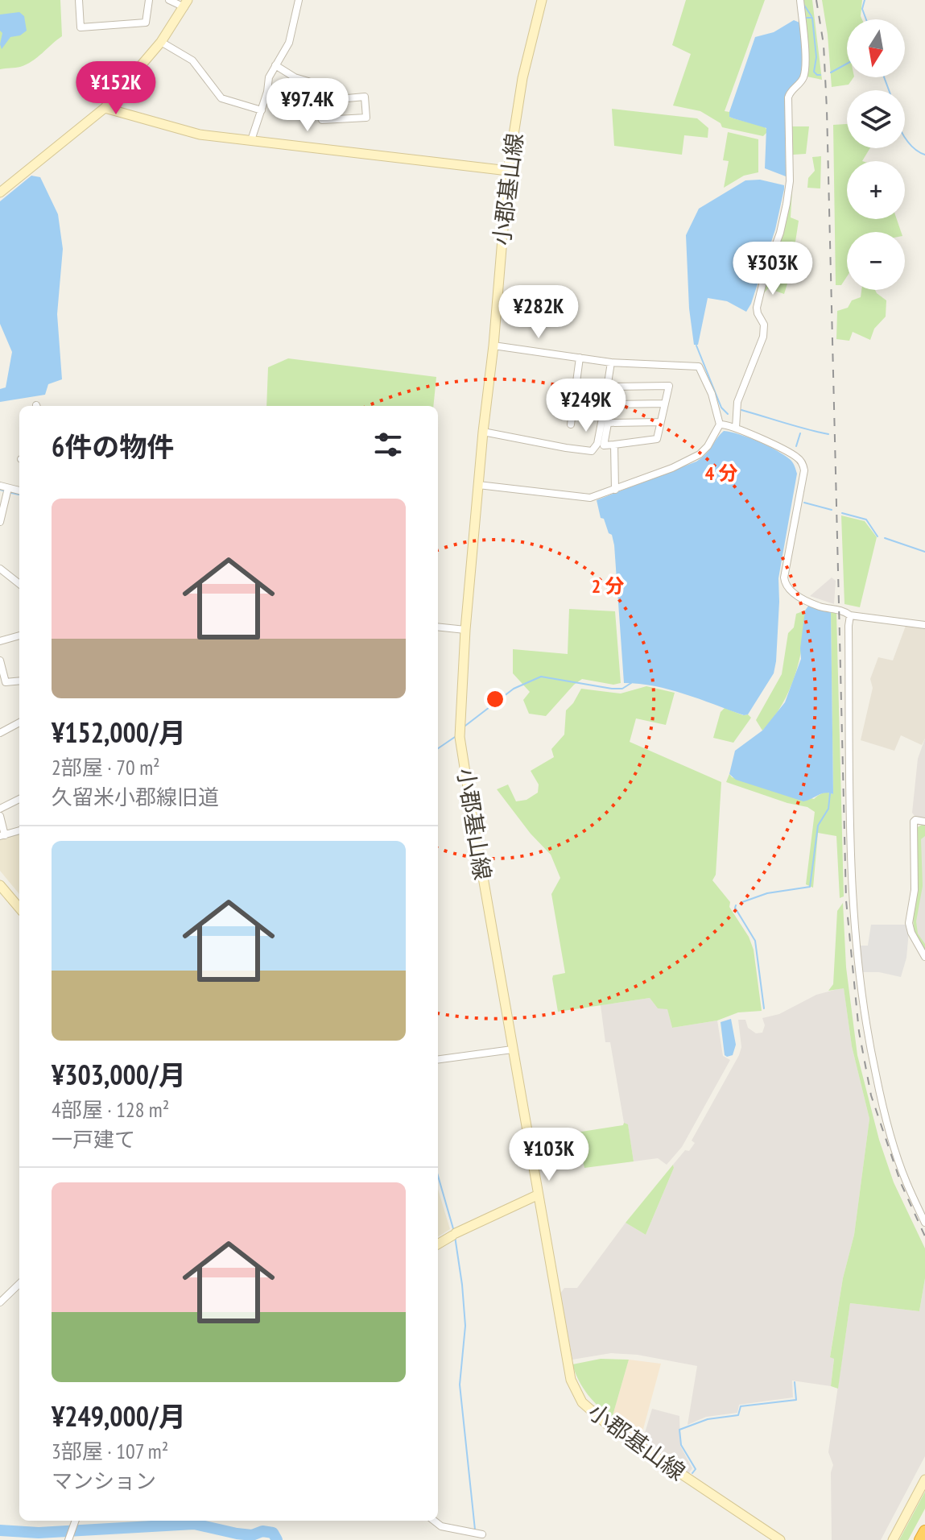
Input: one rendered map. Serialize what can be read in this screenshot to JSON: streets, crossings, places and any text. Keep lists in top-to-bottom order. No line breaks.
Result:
{"streets":{"main road":["小郡基山線"]},"north":"bottom","page":{"map_buttons":["+","−"],"price":["¥152K","¥97.4K","¥303K","¥282K","¥249K","¥103K"],"heading":"6件の物件","list":[{"name":"¥152,000/月","note":"2部屋 · 70 m² · 久留米小郡線旧道"},{"name":"¥303,000/月","note":"4部屋 · 128 m² · 一戸建て"},{"name":"¥249,000/月","note":"3部屋 · 107 m² · マンション"}]},"rings":["4 分","2 分"]}
